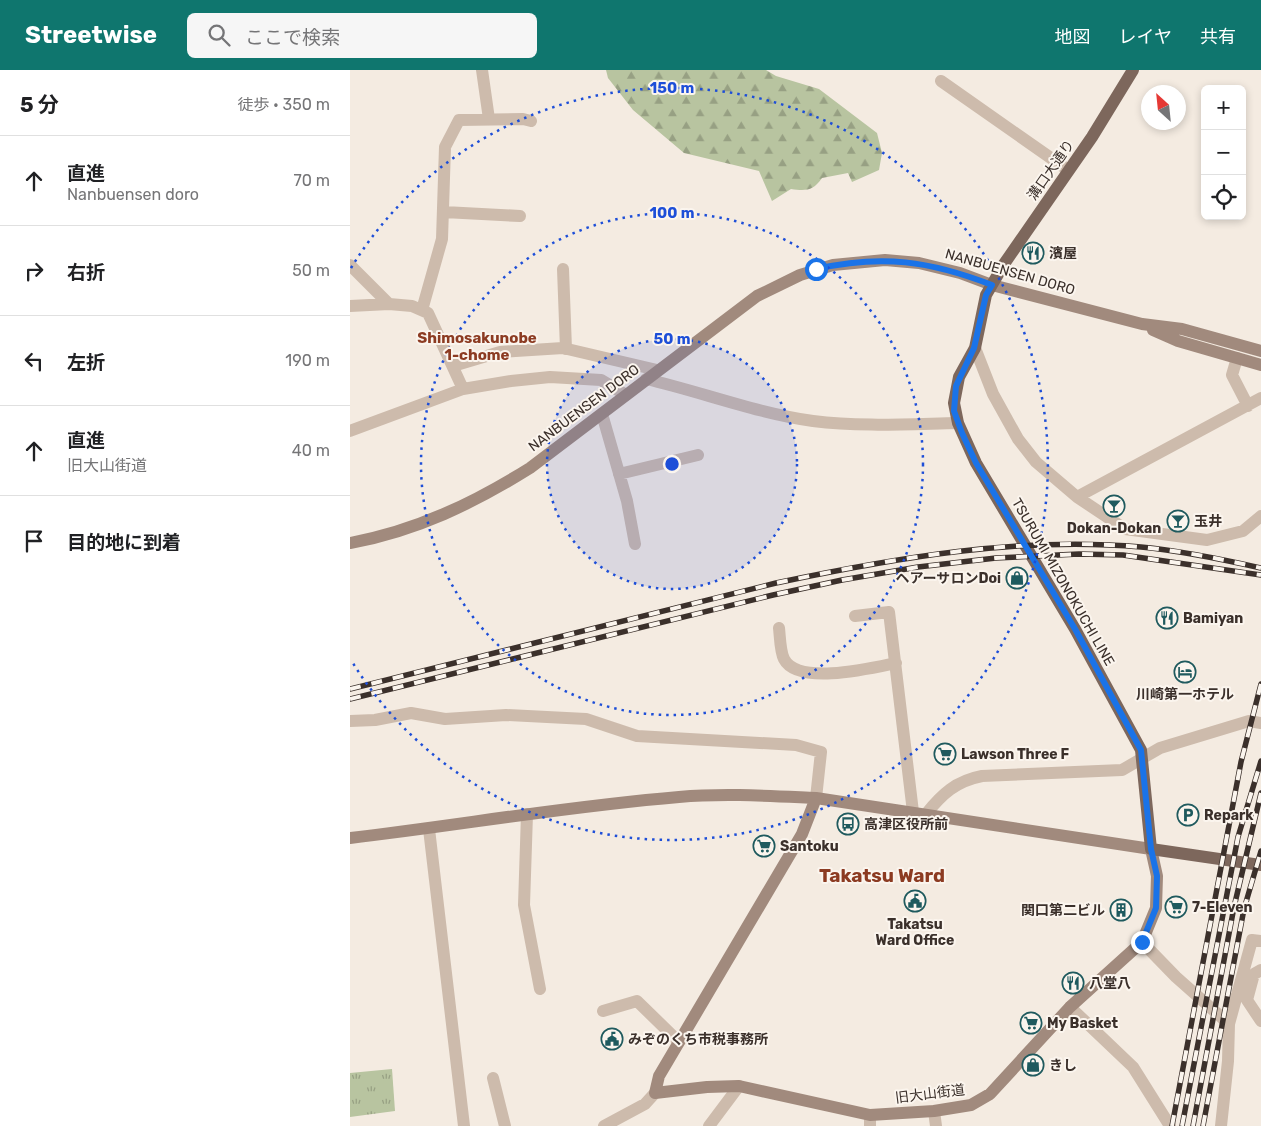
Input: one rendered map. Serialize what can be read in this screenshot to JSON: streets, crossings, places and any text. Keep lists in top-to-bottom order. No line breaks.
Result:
{"streets":{"main road":["溝口大通り","TSURUMI MIZONOKUCHI LINE"],"street":["NANBUENSEN DORO","旧大山街道"]},"crossings":[["溝口大通り","NANBUENSEN DORO"],["溝口大通り","TSURUMI MIZONOKUCHI LINE"],["NANBUENSEN DORO","TSURUMI MIZONOKUCHI LINE"],["TSURUMI MIZONOKUCHI LINE","旧大山街道"]],"districts":["Shimosakunobe 1-chome","Takatsu Ward"],"places":{"restaurant":["濱屋","Bamiyan","八堂八"],"bar":["Dokan-Dokan","玉井"],"shop":["ヘアーサロンDoi","きし"],"hotel":["川崎第一ホテル"],"supermarket":["Lawson Three F","Santoku","7-Eleven","My Basket"],"parking":["Repark"],"bus stop":["高津区役所前"],"public building":["Takatsu Ward Office","みぞのくち市税事務所"],"building":["関口第二ビル"]},"north":"top left","page":{"header":"Streetwise","search":"ここで検索","nav":["地図","レイヤ","共有"],"heading":["5 分","徒歩 · 350 m"],"map_buttons":["+","−"],"list":[["直進","Nanbuensen doro","70 m"],["右折","50 m"],["左折","190 m"],["直進","旧大山街道","40 m"],"目的地に到着"]},"rings":["150 m","100 m","50 m"]}
